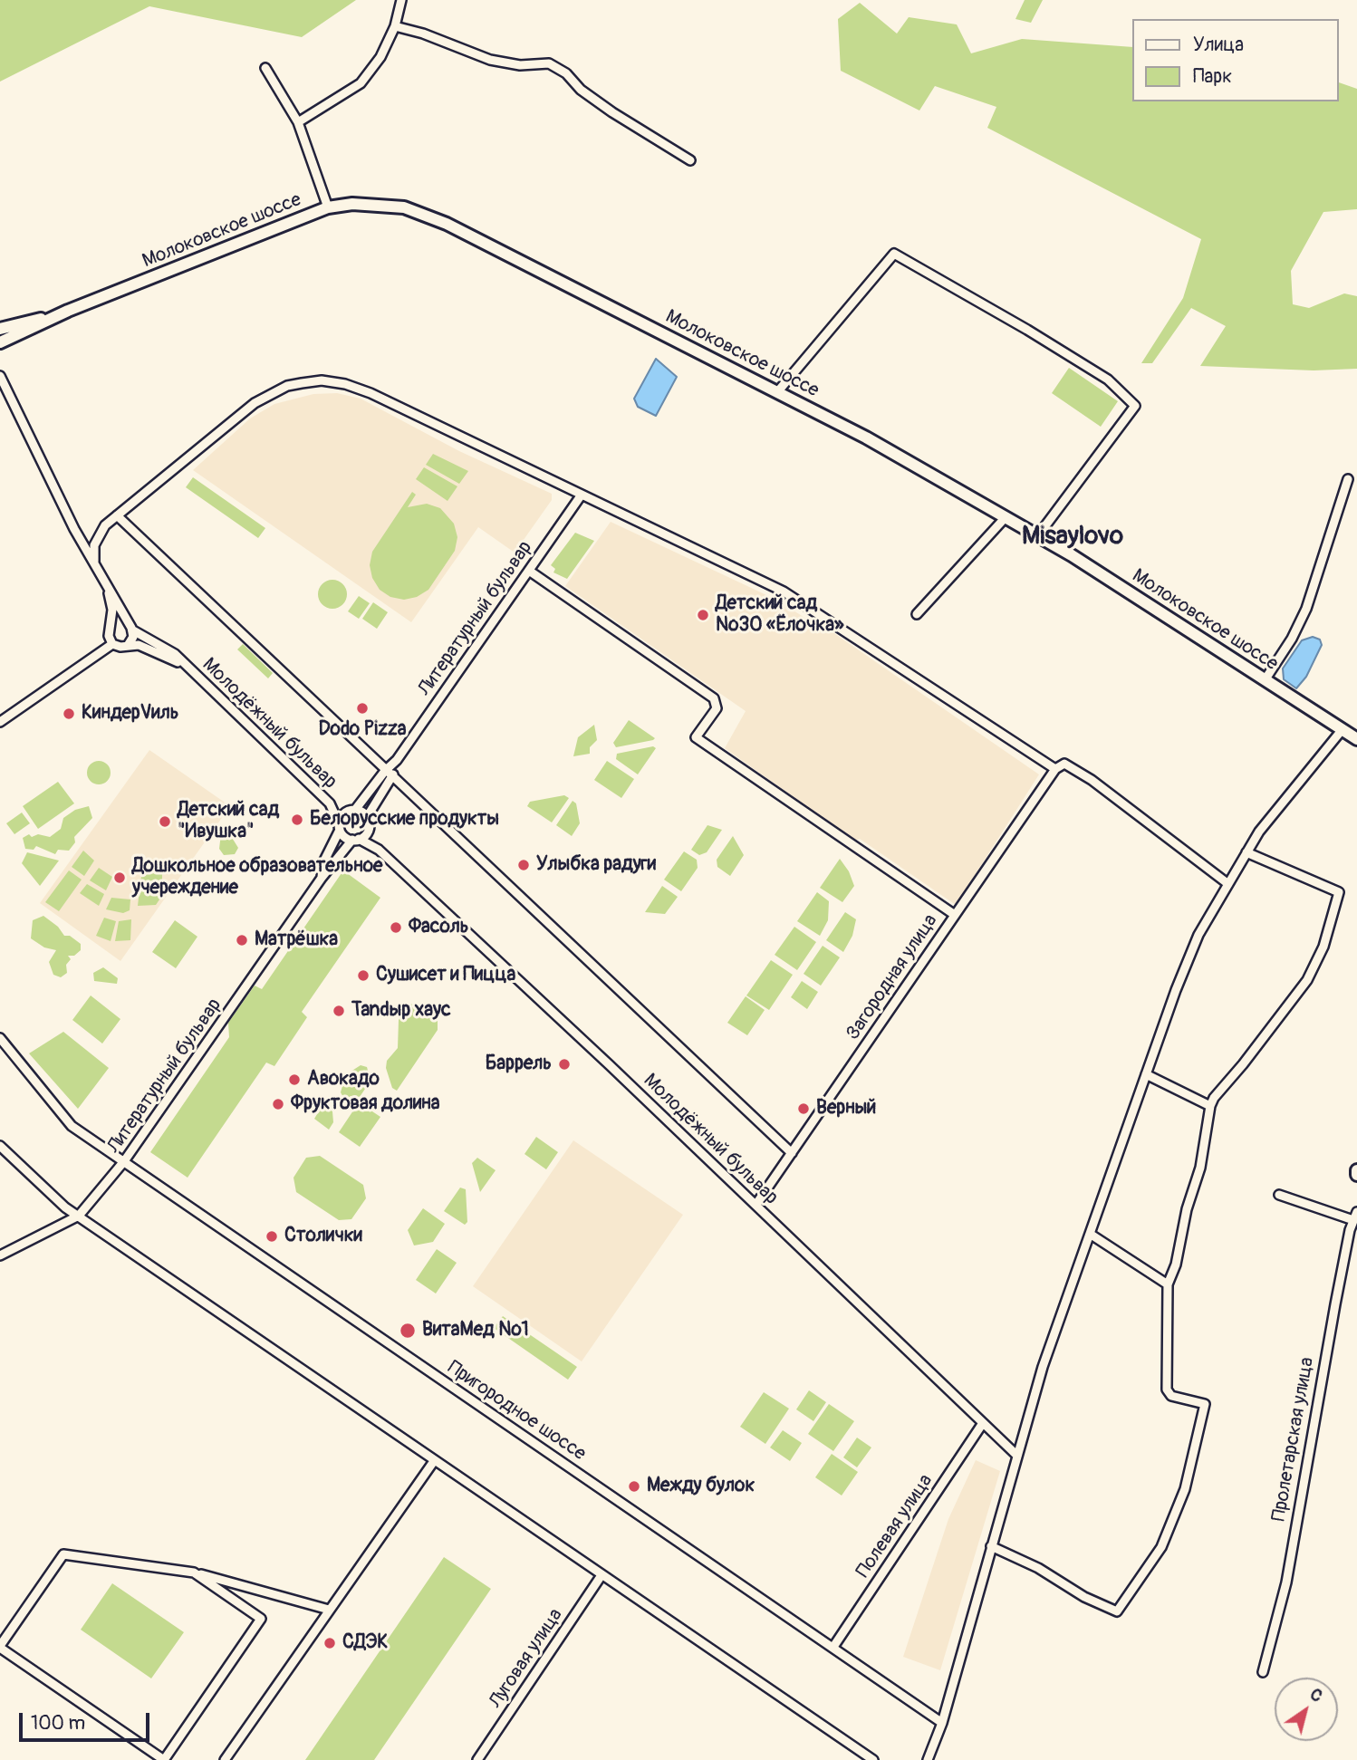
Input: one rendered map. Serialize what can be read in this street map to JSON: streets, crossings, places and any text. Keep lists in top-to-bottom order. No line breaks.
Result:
{"streets":{"main road":["Молоковское шоссе"],"street":["Литературный бульвар","Молодёжный бульвар","Загородная улица","Пригородное шоссе","Пролетарская улица","Полевая улица","Луговая улица"]},"crossings":[["Литературный бульвар","Молодёжный бульвар"],["Литературный бульвар","Пригородное шоссе"],["Молодёжный бульвар","Загородная улица"],["Молодёжный бульвар","Полевая улица"],["Пригородное шоссе","Полевая улица"]],"districts":["Misaylovo"],"places":["Детский сад №30 «Ёлочка»","Dodo Pizza","КиндерVиль","Белорусские продукты","Детский сад \"Ивушка\"","Улыбка радуги","Дошкольное образовательное учереждение","Фасоль","Матрёшка","Сушисет и Пицца","Tandыр хаус","Баррель","Авокадо","Фруктовая долина","Верный","Столички","ВитаМед №1","Между булок","СДЭК"],"legend":["Улица","Парк"],"scale_bar":"100 m","north":"top right"}
